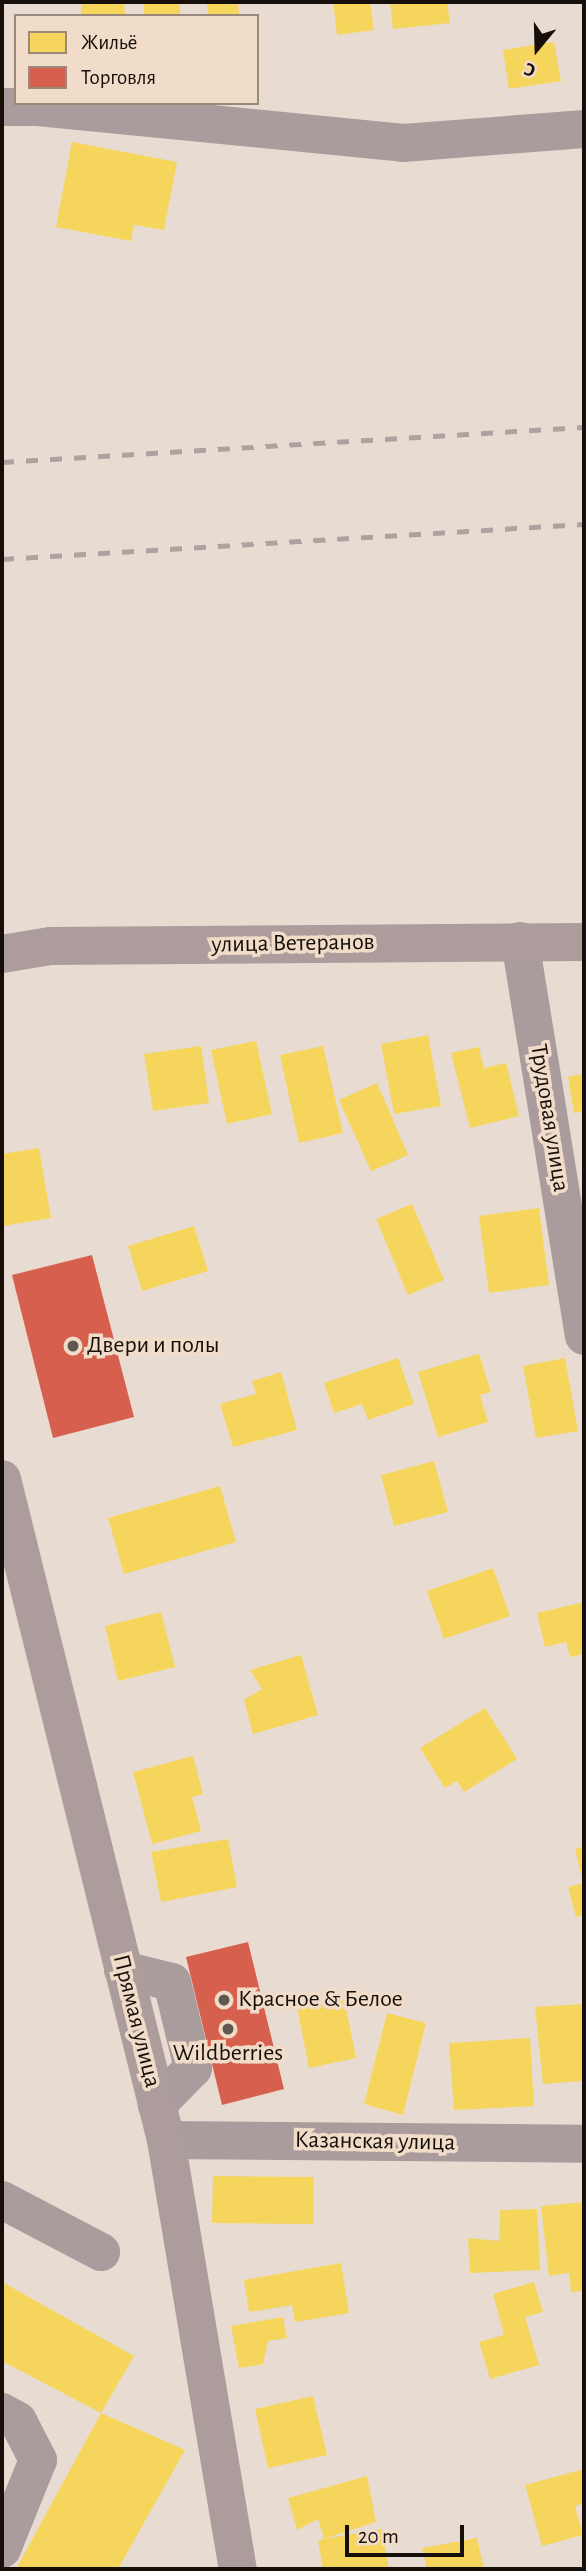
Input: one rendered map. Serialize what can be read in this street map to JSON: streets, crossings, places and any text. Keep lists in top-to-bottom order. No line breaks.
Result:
{"streets":{"main road":["улица Ветеранов","Прямая улица"],"street":["Трудовая улица","Казанская улица"]},"crossings":[["улица Ветеранов","Трудовая улица"],["Прямая улица","Казанская улица"]],"places":["Двери и полы","Красное & Белое","Wildberries"],"legend":["Жильё","Торговля"],"scale_bar":"20 m","north":"bottom"}
